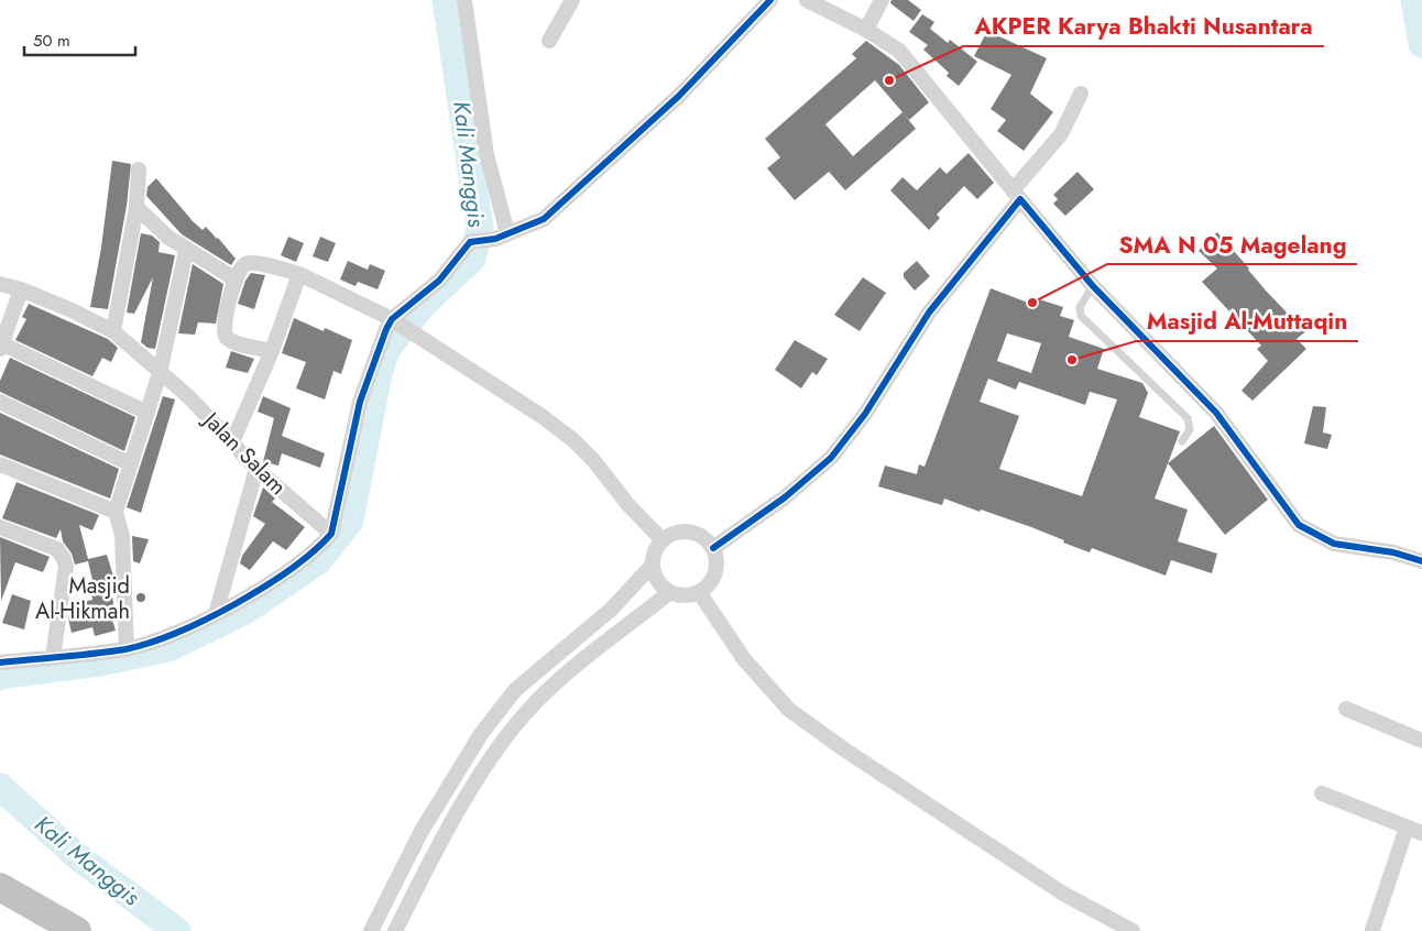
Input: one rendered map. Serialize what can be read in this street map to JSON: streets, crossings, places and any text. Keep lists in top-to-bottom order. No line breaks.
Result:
{"streets":{"street":["Jalan Salam"]},"water":["Kali Manggis"],"places":["AKPER Karya Bhakti Nusantara","SMA N 05 Magelang","Masjid Al-Muttaqin","Masjid Al-Hikmah"],"scale_bar":"50 m"}
